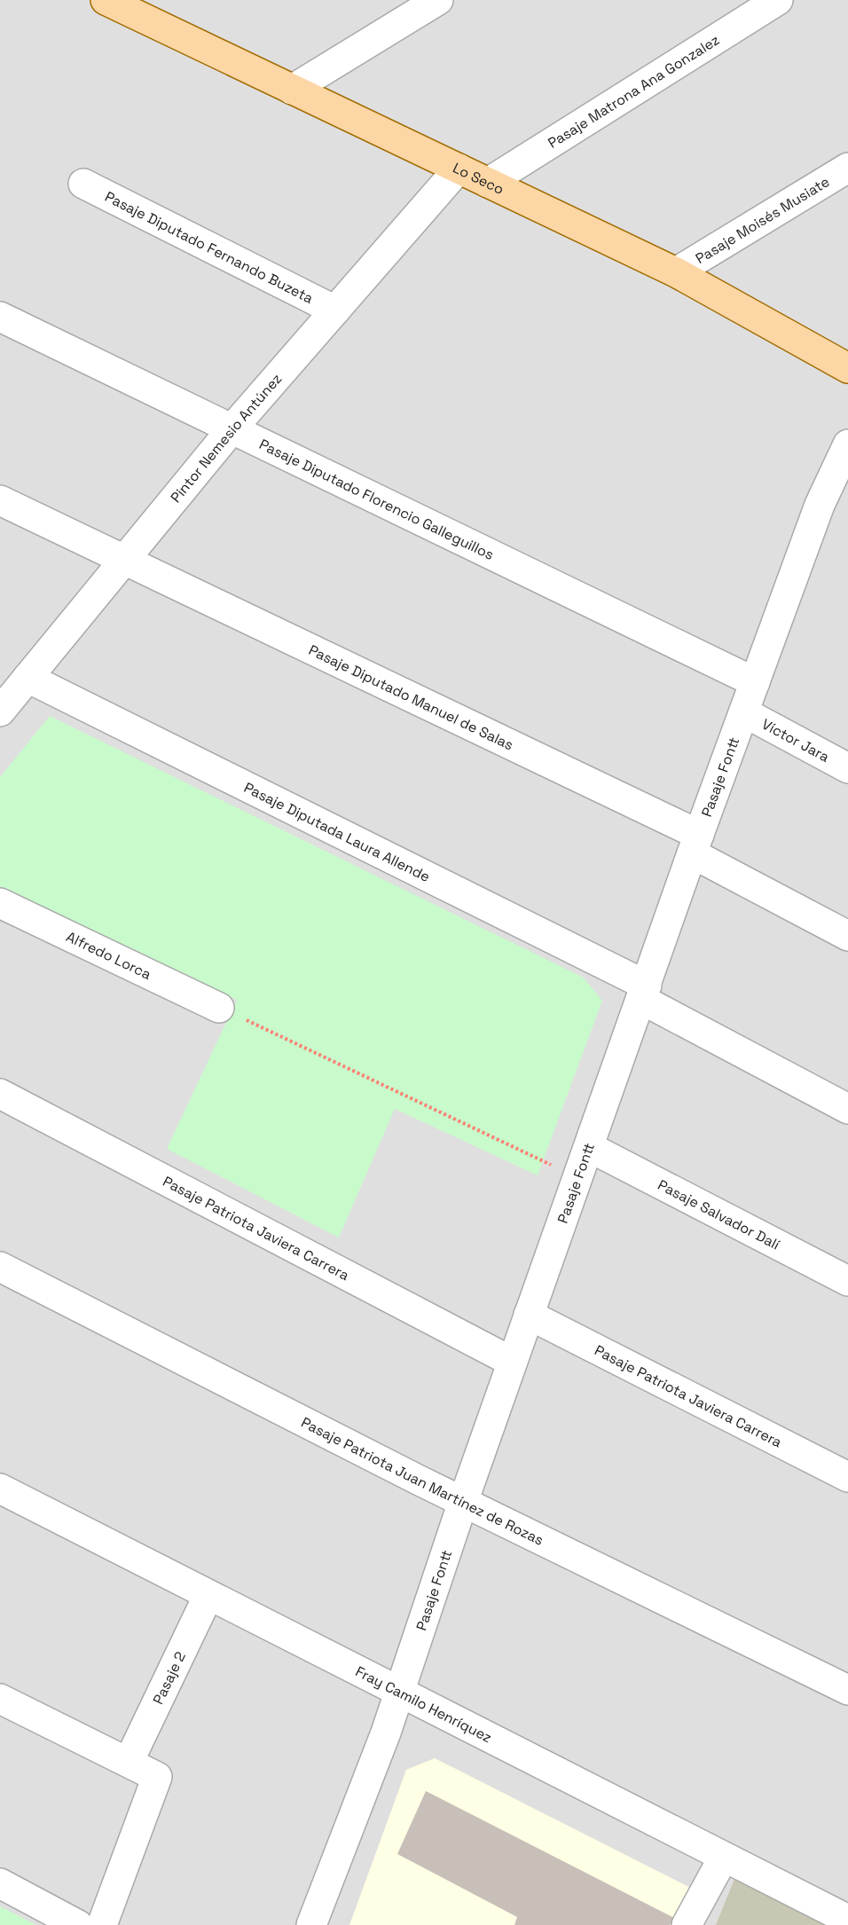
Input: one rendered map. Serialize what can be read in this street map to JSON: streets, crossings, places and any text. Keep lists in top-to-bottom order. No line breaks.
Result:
{"streets":{"main road":["Lo Seco"],"street":["Pasaje Matrona Ana Gonzalez","Pasaje Moisés Musiate","Pasaje Diputado Fernando Buzeta","Pintor Nemesio Antúnez","Pasaje Diputado Florencio Galleguillos","Pasaje Diputado Manuel de Salas","Víctor Jara","Pasaje Fontt","Pasaje Diputada Laura Allende","Alfredo Lorca","Pasaje Salvador Dalí","Pasaje Patriota Javiera Carrera","Pasaje Patriota Juan Martínez de Rozas","Pasaje 2","Fray Camilo Henríquez"]},"crossings":[["Pasaje Matrona Ana Gonzalez","Lo Seco"],["Lo Seco","Pasaje Moisés Musiate"],["Lo Seco","Pintor Nemesio Antúnez"],["Pasaje Diputado Fernando Buzeta","Pintor Nemesio Antúnez"],["Pintor Nemesio Antúnez","Pasaje Diputado Florencio Galleguillos"],["Pintor Nemesio Antúnez","Pasaje Diputado Manuel de Salas"],["Pintor Nemesio Antúnez","Pasaje Diputada Laura Allende"],["Pasaje Diputado Florencio Galleguillos","Pasaje Fontt"],["Pasaje Diputado Manuel de Salas","Pasaje Fontt"],["Víctor Jara","Pasaje Fontt"],["Pasaje Fontt","Pasaje Diputada Laura Allende"],["Pasaje Fontt","Pasaje Salvador Dalí"],["Pasaje Fontt","Pasaje Patriota Javiera Carrera"],["Pasaje Fontt","Pasaje Patriota Juan Martínez de Rozas"],["Pasaje Fontt","Fray Camilo Henríquez"],["Pasaje 2","Fray Camilo Henríquez"]]}
